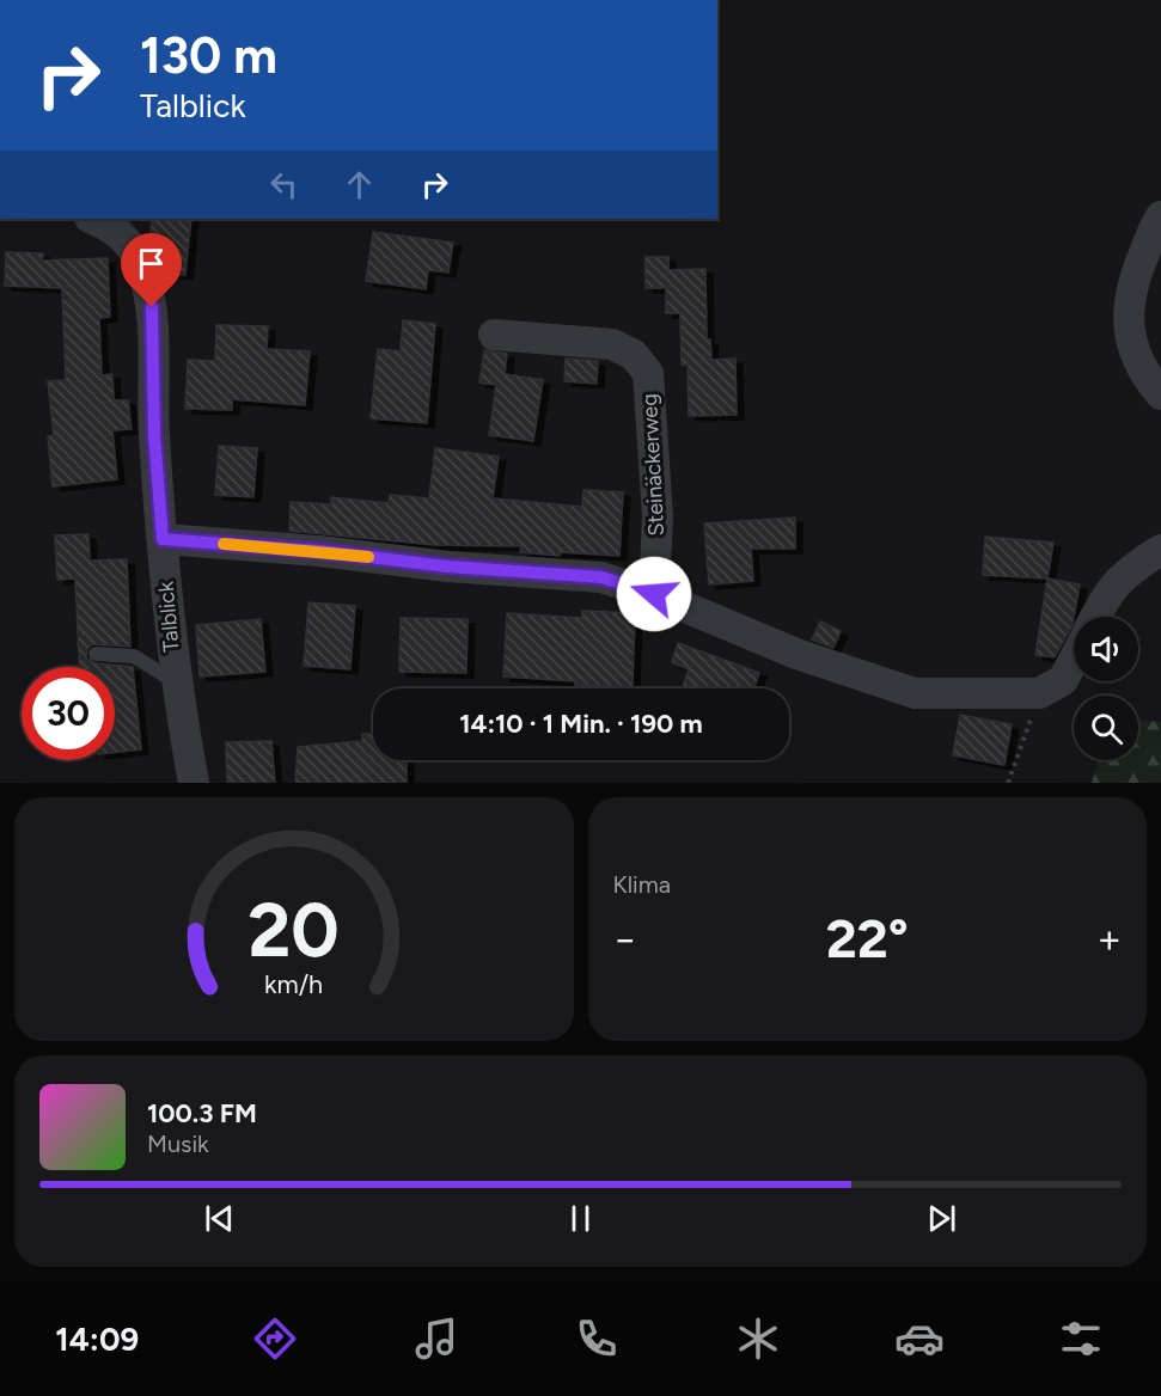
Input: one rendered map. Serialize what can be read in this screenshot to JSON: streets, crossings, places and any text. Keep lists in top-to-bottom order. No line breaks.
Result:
{"streets":{"street":["Steinäckerweg","Talblick"]},"page":{"turn":["130 m","Talblick"],"limit":"30","trip":"14:10 · 1 Min. · 190 m","tile":"Klima","heat":["−","22°","+"],"song":["100.3 FM","Musik"],"tabs":"14:09","gauge":["20","km/h"]}}
